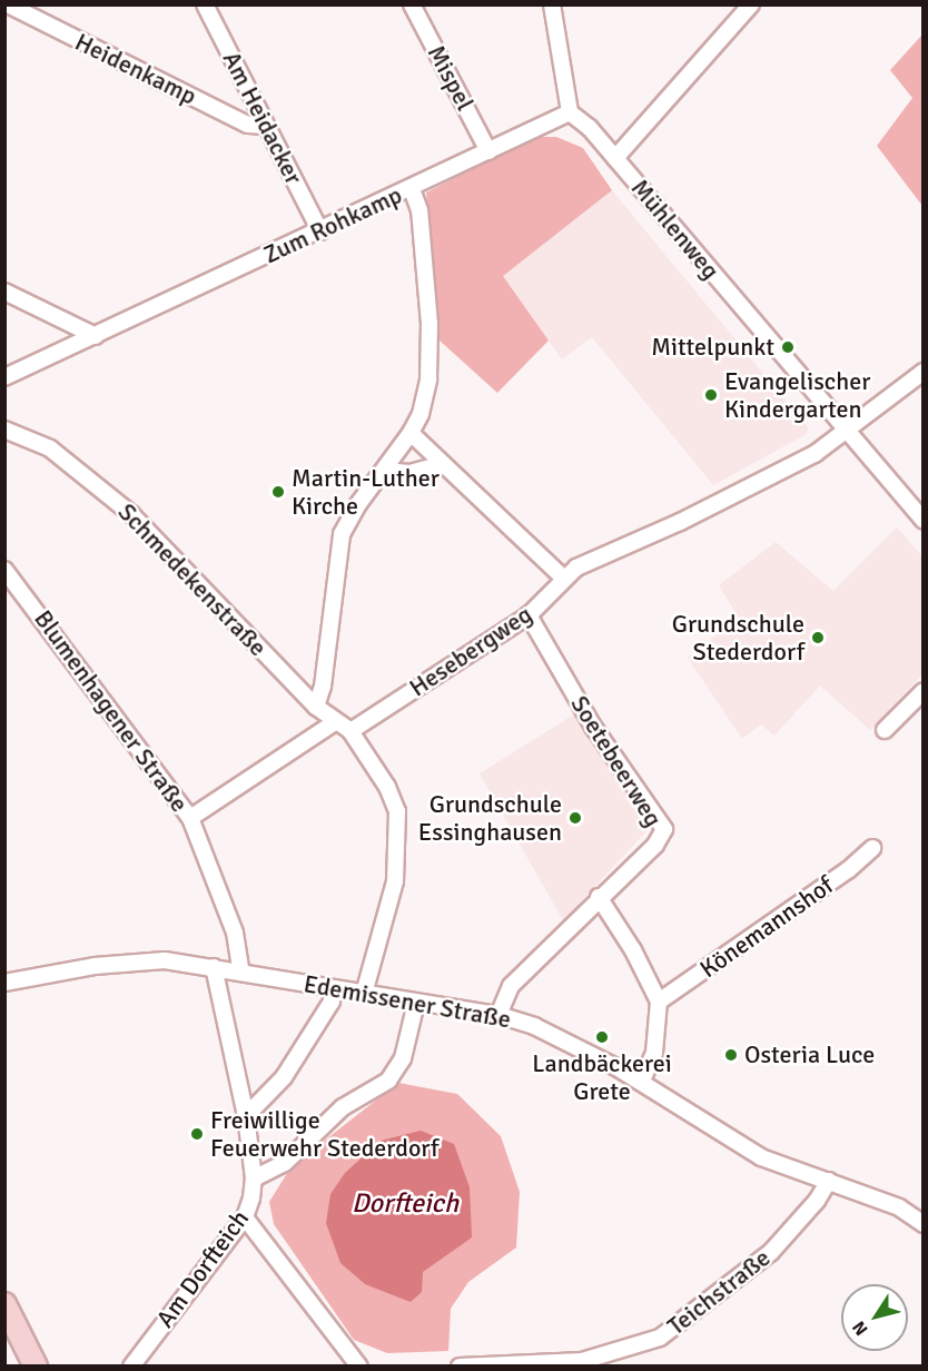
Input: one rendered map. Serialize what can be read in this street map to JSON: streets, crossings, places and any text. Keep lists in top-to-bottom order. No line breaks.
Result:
{"streets":{"street":["Heidenkamp","Mispel","Am Heidacker","Zum Rohkamp","Mühlenweg","Schmedekenstraße","Hesebergweg","Blumenhagener Straße","Soetebeerweg","Könemannshof","Edemissener Straße","Am Dorfteich","Teichstraße"]},"crossings":[["Heidenkamp","Am Heidacker"],["Mispel","Zum Rohkamp"],["Am Heidacker","Zum Rohkamp"],["Zum Rohkamp","Mühlenweg"],["Mühlenweg","Hesebergweg"],["Hesebergweg","Soetebeerweg"],["Blumenhagener Straße","Edemissener Straße"],["Soetebeerweg","Edemissener Straße"],["Edemissener Straße","Am Dorfteich"],["Edemissener Straße","Teichstraße"]],"water":["Dorfteich"],"places":["Mittelpunkt","Evangelischer Kindergarten","Martin-Luther Kirche","Grundschule Stederdorf","Grundschule Essinghausen","Landbäckerei Grete","Osteria Luce","Freiwillige Feuerwehr Stederdorf"],"north":"bottom left"}
